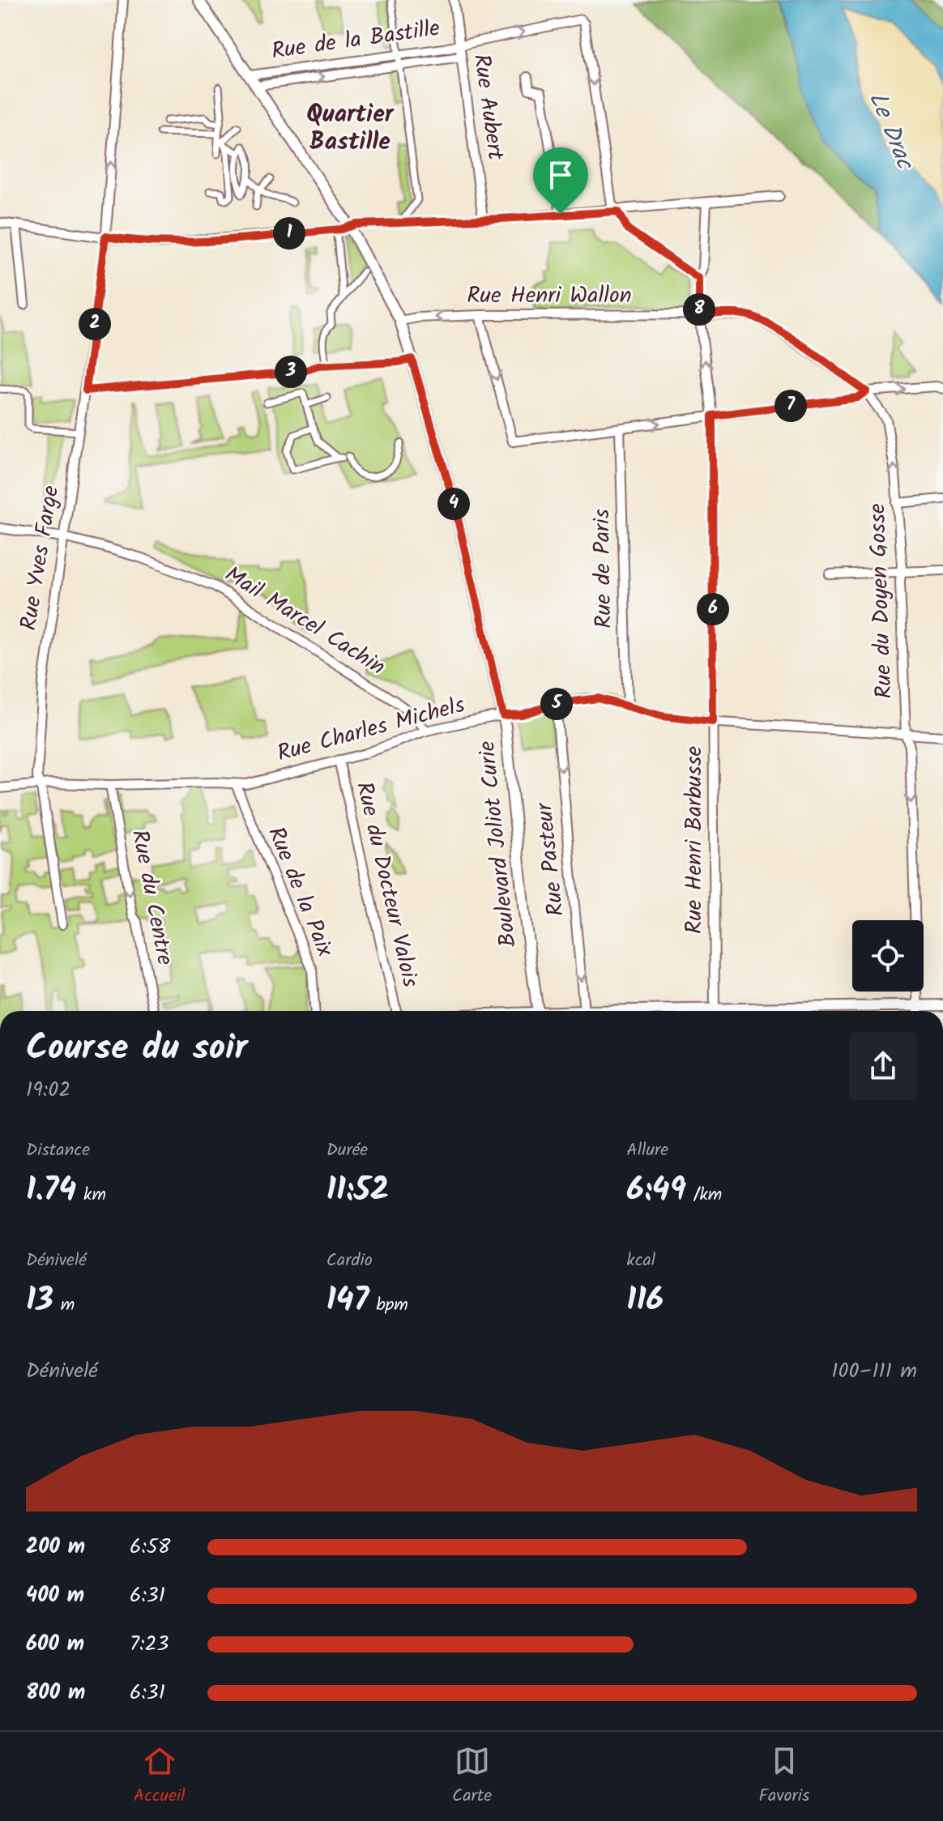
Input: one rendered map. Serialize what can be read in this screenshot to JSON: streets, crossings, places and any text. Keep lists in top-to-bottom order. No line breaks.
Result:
{"streets":{"street":["Rue de la Bastille","Rue Aubert","Rue Henri Wallon","Rue Yves Farge","Rue de Paris","Rue du Doyen Gosse","Mail Marcel Cachin","Rue Charles Michels","Rue Henri Barbusse","Boulevard Joliot Curie","Rue Pasteur","Rue du Docteur Valois","Rue de la Paix","Rue du Centre"]},"crossings":[["Rue de la Bastille","Rue Aubert"],["Rue de la Bastille","Boulevard Joliot Curie"],["Rue Henri Wallon","Rue du Doyen Gosse"],["Rue Henri Wallon","Rue Henri Barbusse"],["Rue Henri Wallon","Boulevard Joliot Curie"],["Rue Yves Farge","Mail Marcel Cachin"],["Rue Yves Farge","Rue Charles Michels"],["Rue de Paris","Rue Charles Michels"],["Rue du Doyen Gosse","Rue Charles Michels"],["Rue du Doyen Gosse","Rue Henri Barbusse"],["Mail Marcel Cachin","Rue Charles Michels"],["Rue Charles Michels","Rue Henri Barbusse"],["Rue Charles Michels","Boulevard Joliot Curie"],["Rue Charles Michels","Rue Pasteur"],["Rue Charles Michels","Rue du Docteur Valois"],["Rue Charles Michels","Rue de la Paix"],["Rue Charles Michels","Rue du Centre"]],"one_way":["Rue Pasteur","Rue du Centre"],"districts":["Quartier Bastille"],"water":["Le Drac"],"page":{"pins":["1","8","2","3","7","4","6","5"],"heading":["Course du soir","19:02"],"stats":[["Distance","1.74 km"],["Durée","11:52"],["Allure","6:49 /km"],["Dénivelé","13 m"],["Cardio","147 bpm"],["kcal","116"]],"chart":["Dénivelé","100–111 m"],"list":[{"name":"200 m","note":"6:58"},{"name":"400 m","note":"6:31"},{"name":"600 m","note":"7:23"},{"name":"800 m","note":"6:31"}],"tabs":["Accueil","Carte","Favoris"]}}
